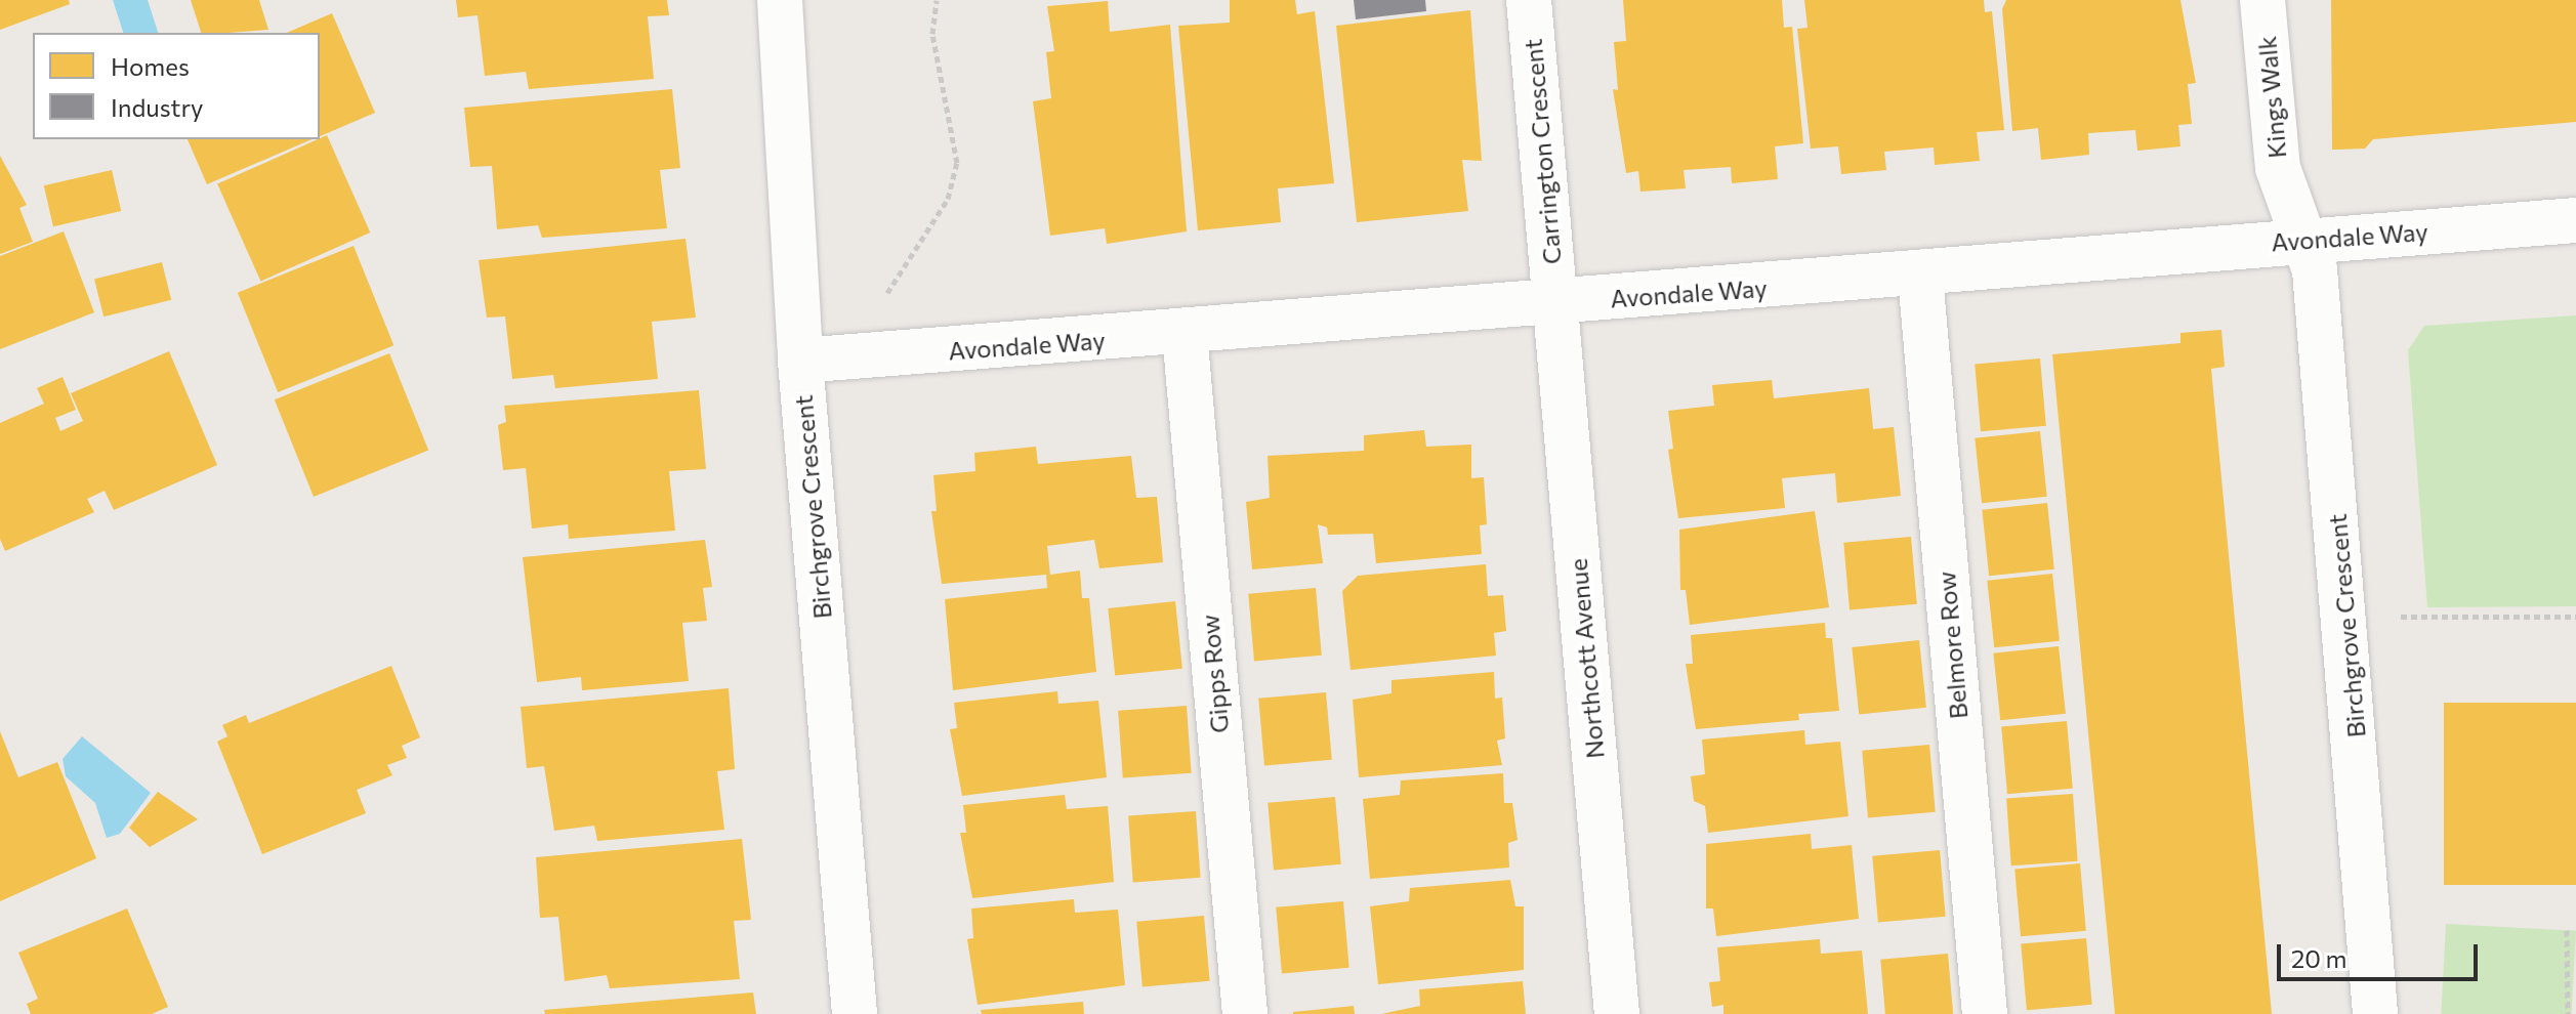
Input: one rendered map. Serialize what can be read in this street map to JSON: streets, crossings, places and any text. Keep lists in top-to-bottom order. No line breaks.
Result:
{"streets":{"street":["Kings Walk","Carrington Crescent","Avondale Way","Birchgrove Crescent","Belmore Row","Northcott Avenue","Gipps Row"]},"crossings":[["Kings Walk","Avondale Way"],["Kings Walk","Birchgrove Crescent"],["Carrington Crescent","Avondale Way"],["Carrington Crescent","Northcott Avenue"],["Avondale Way","Birchgrove Crescent"],["Avondale Way","Belmore Row"],["Avondale Way","Northcott Avenue"],["Avondale Way","Gipps Row"]],"legend":["Homes","Industry"],"scale_bar":"20 m"}
